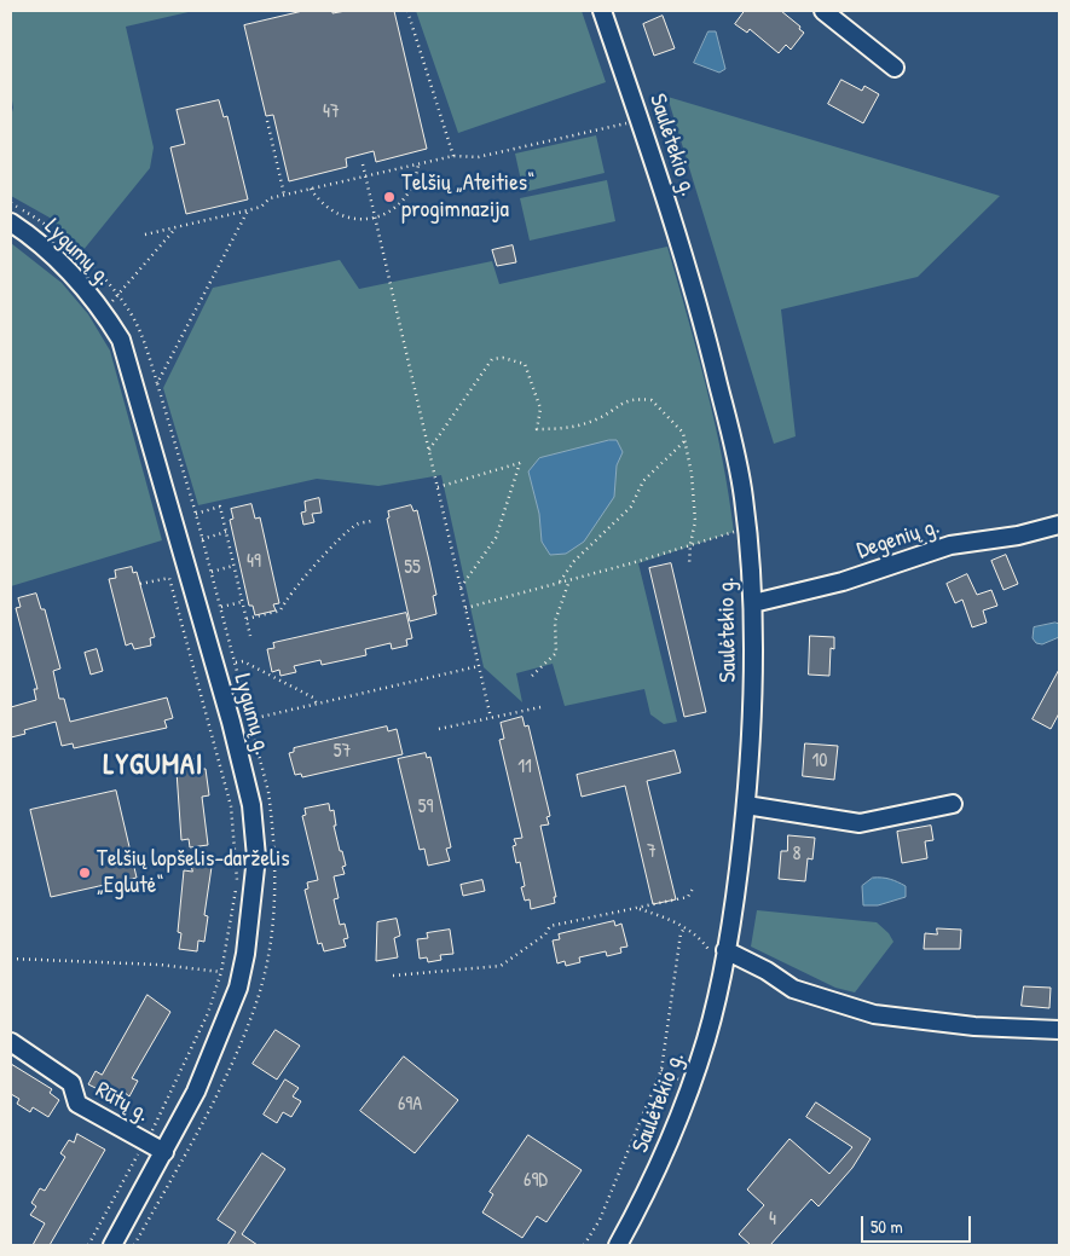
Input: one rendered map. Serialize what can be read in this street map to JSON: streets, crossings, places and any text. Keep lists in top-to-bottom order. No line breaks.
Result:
{"streets":{"street":["Saulėtekio g.","Lygumų g.","Degenių g.","Rūtų g."]},"crossings":[["Saulėtekio g.","Degenių g."],["Lygumų g.","Rūtų g."]],"districts":["LYGUMAI"],"places":["Telšių „Ateities“ progimnazija","Telšių lopšelis-darželis „Eglutė“"],"house_numbers":["47","49","55","57","10","11","59","7","8","69A","69D","4"],"scale_bar":"50 m"}
